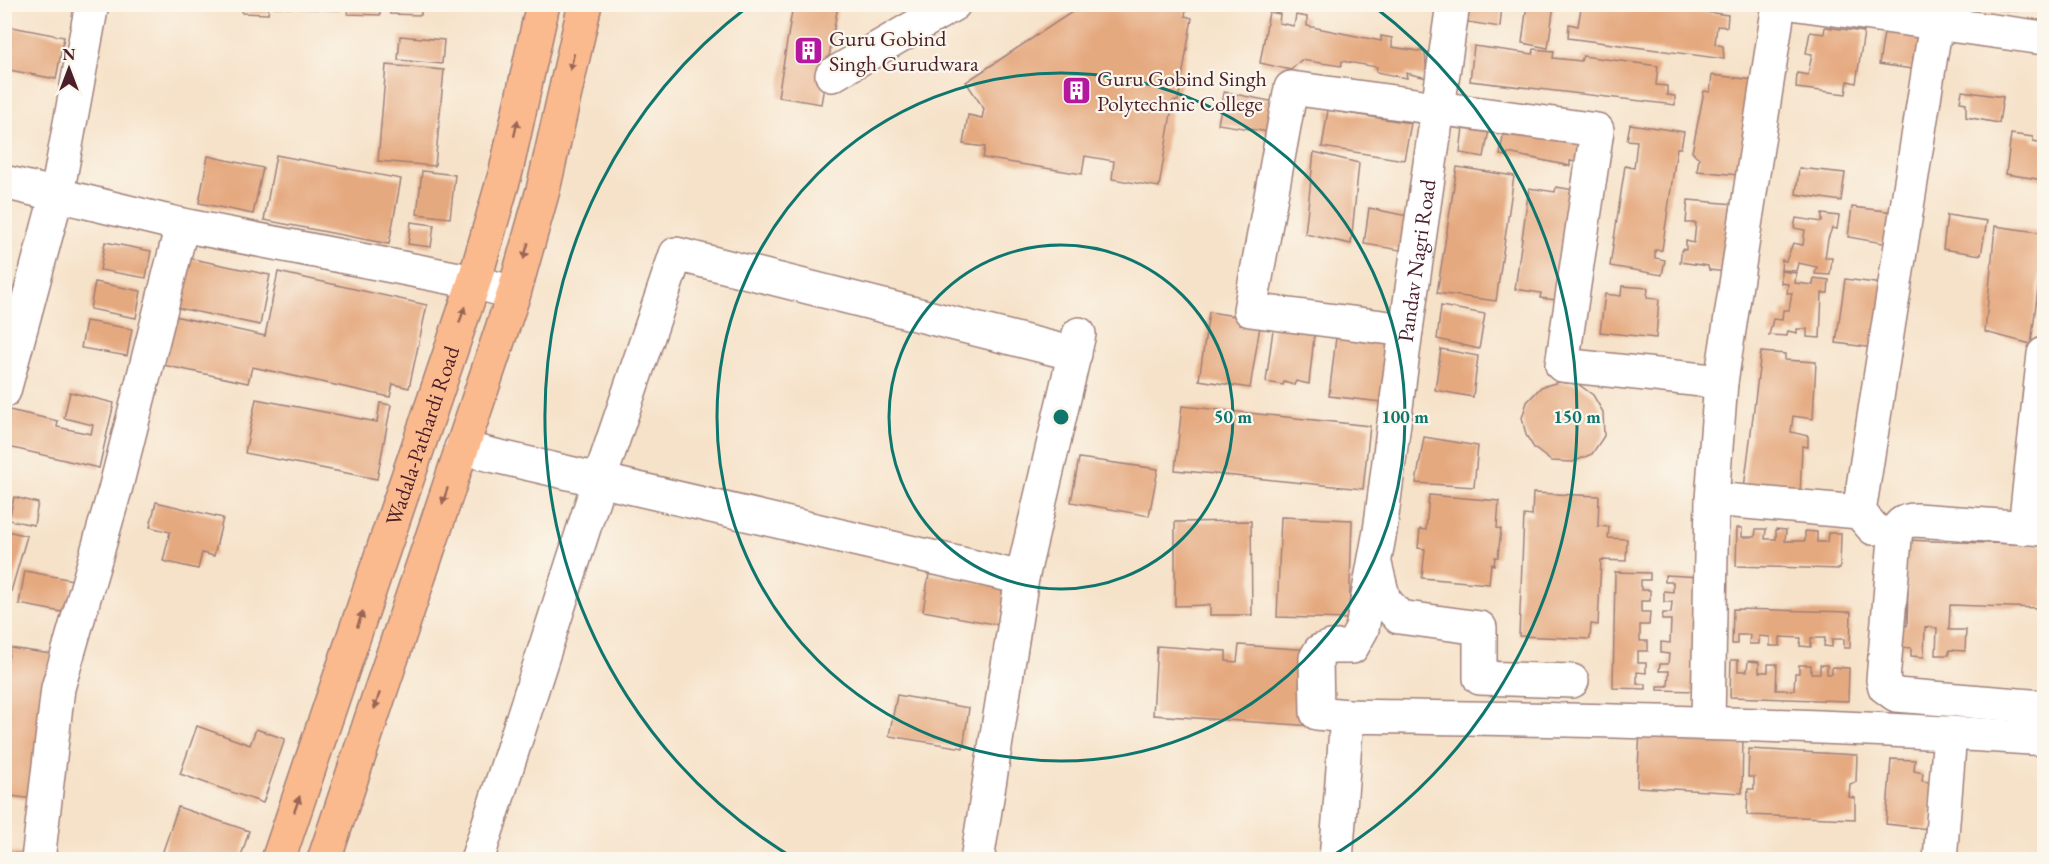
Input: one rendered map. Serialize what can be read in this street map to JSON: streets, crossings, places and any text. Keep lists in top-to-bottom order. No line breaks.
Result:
{"streets":{"main road":["Wadala-Pathardi Road"],"street":["Pandav Nagri Road"]},"places":{"building":["Guru Gobind Singh Gurudwara","Guru Gobind Singh Polytechnic College"]},"north":"top","rings":["50 m","100 m","150 m"]}
